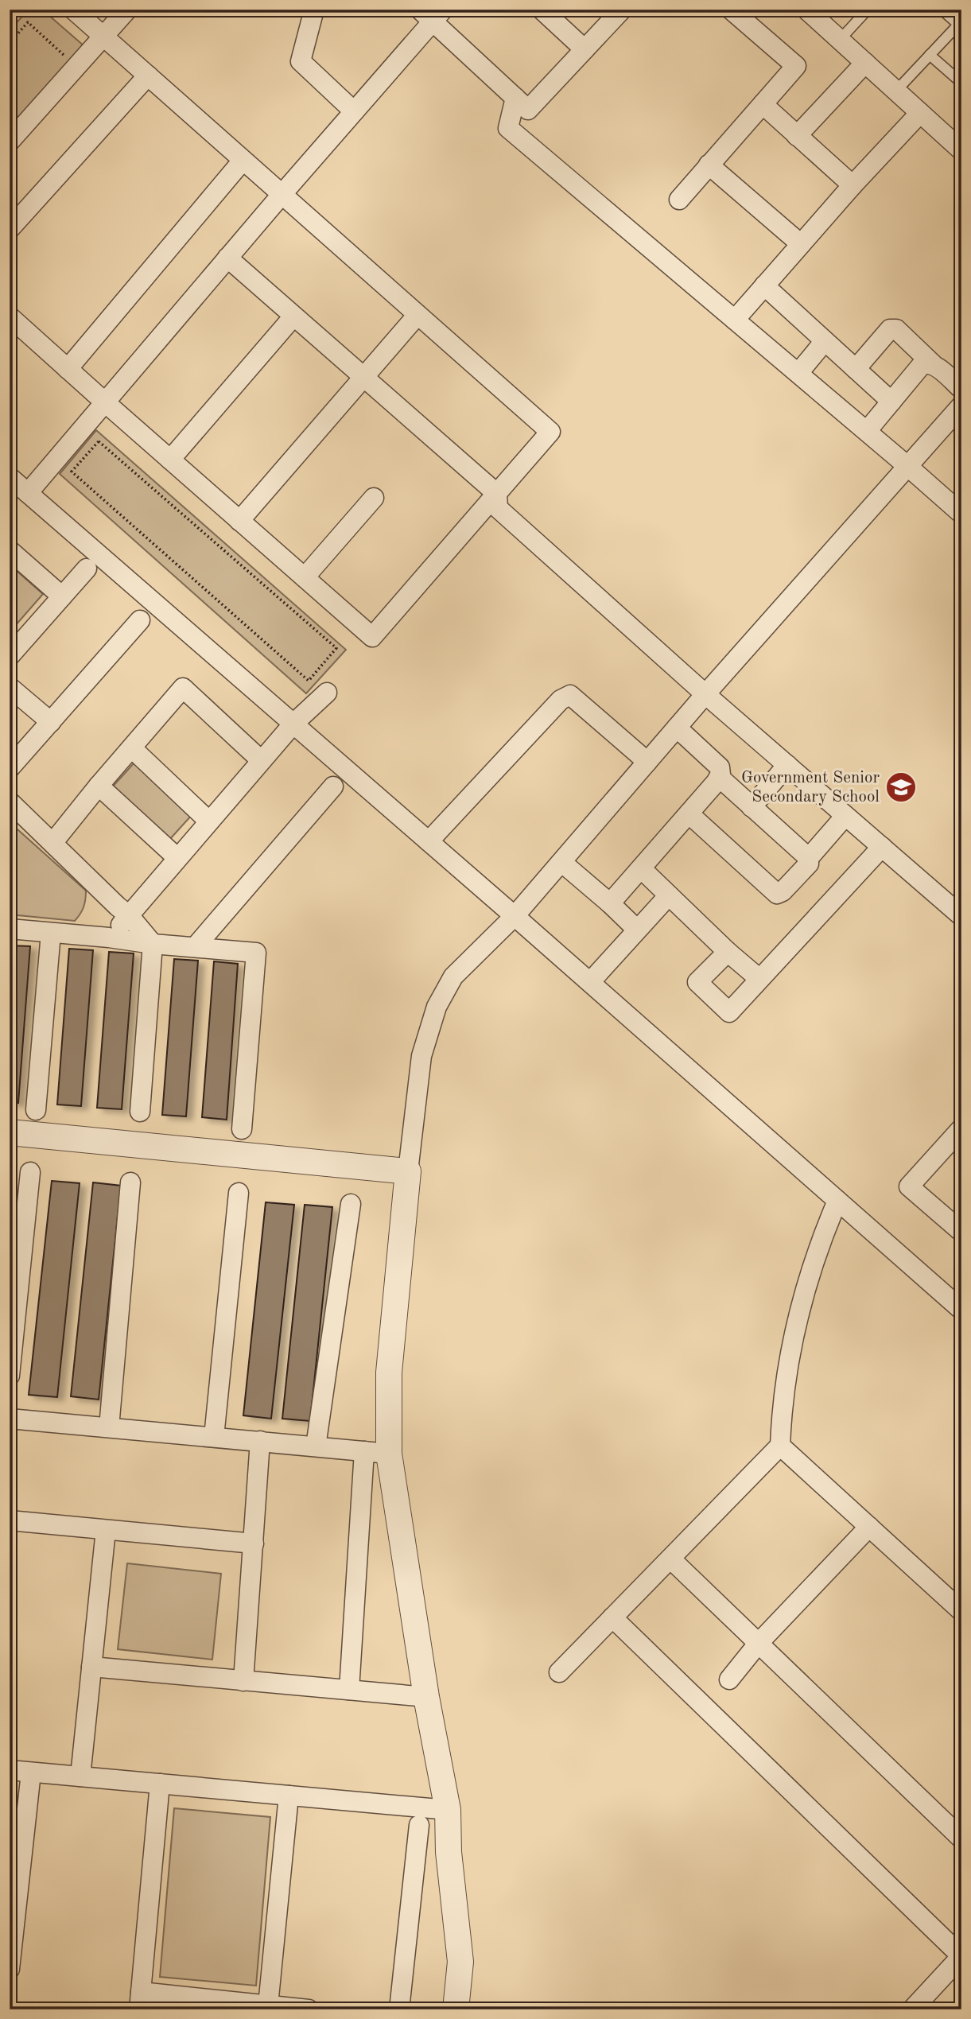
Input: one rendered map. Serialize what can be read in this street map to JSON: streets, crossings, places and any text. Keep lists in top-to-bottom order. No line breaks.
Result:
{"places":{"school or university":["Government Senior Secondary School"]}}
